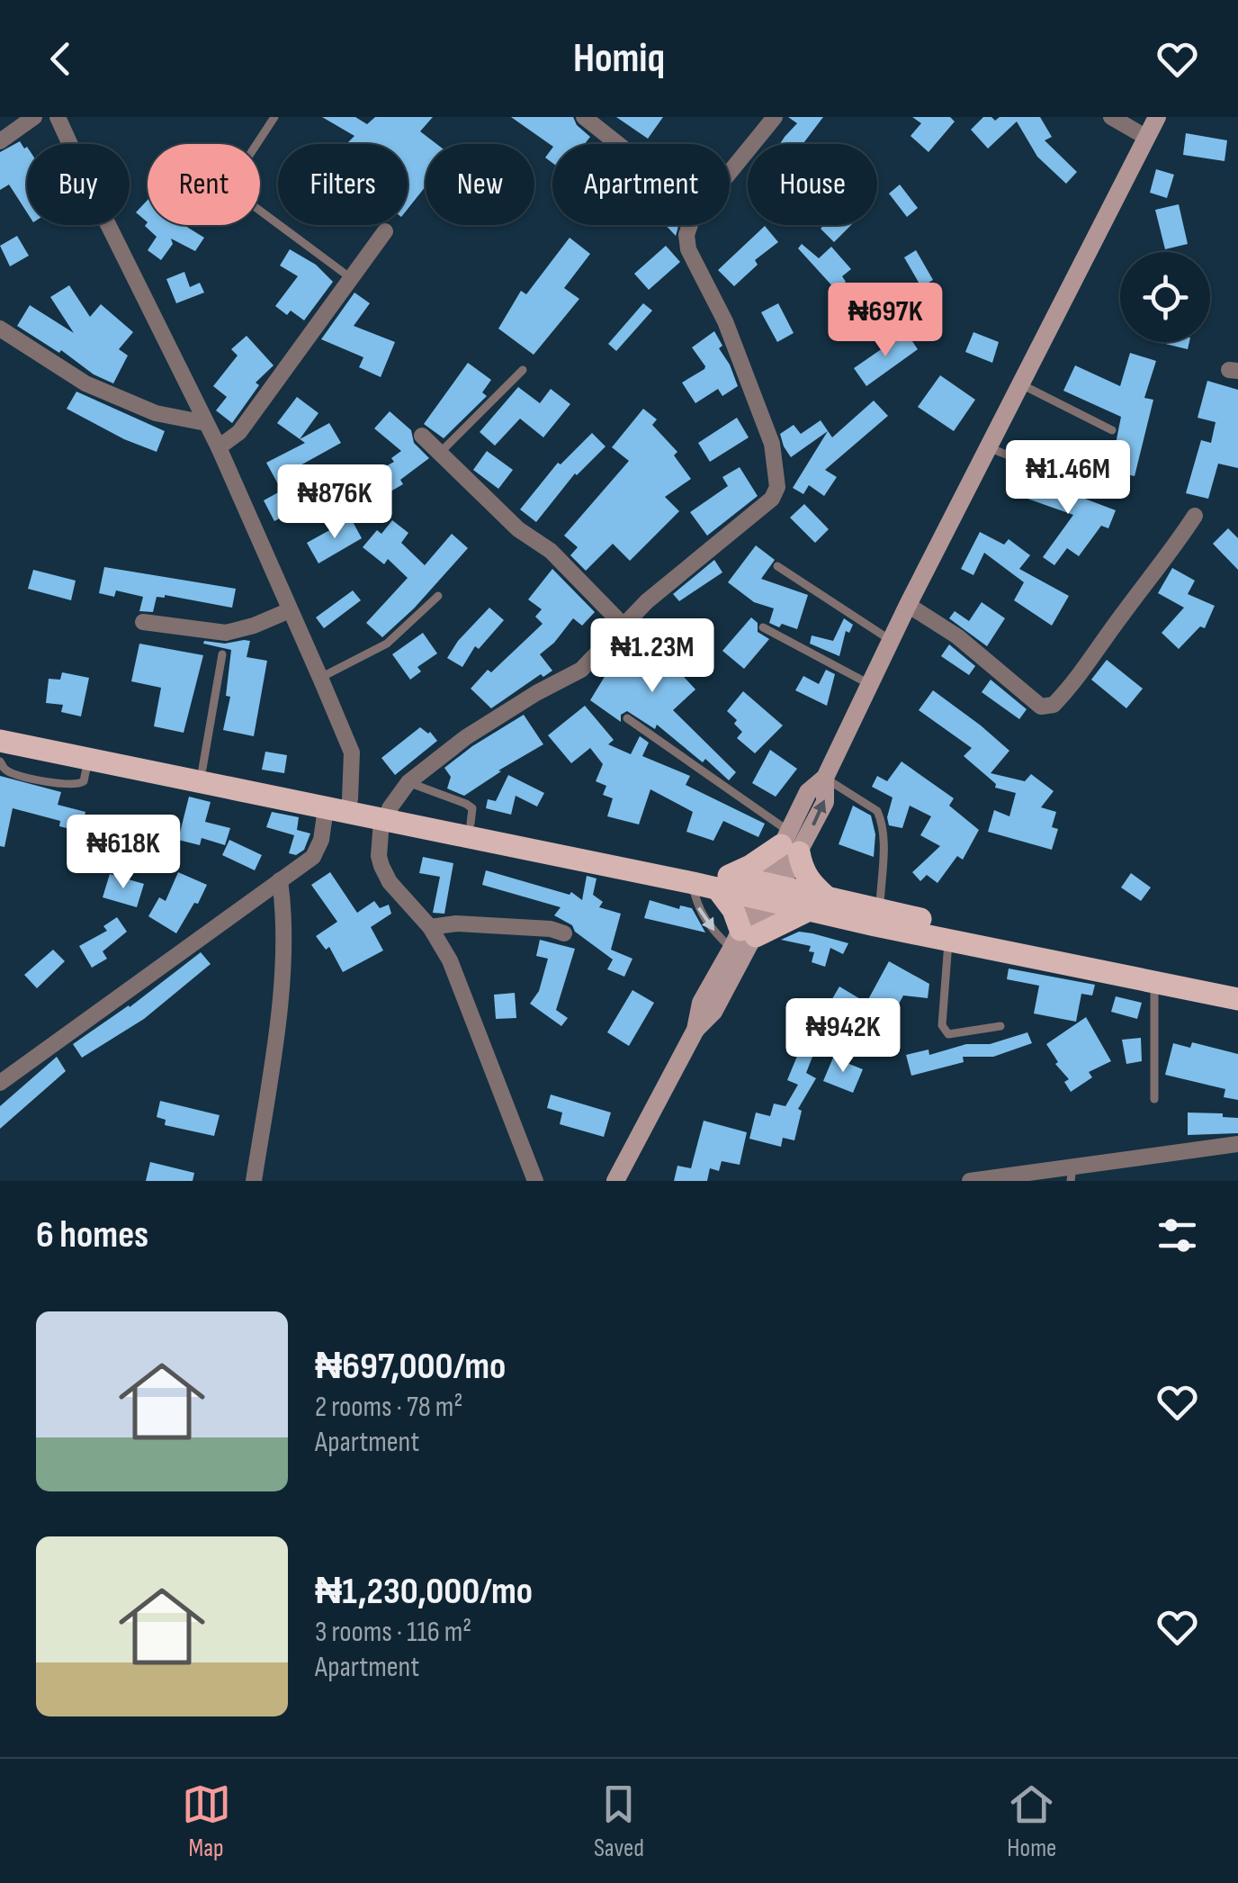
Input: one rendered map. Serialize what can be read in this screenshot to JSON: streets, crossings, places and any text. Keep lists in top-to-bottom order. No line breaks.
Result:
{"page":{"header":"Homiq","chip":["Buy","Rent","Filters","New","Apartment","House"],"price":["₦697K","₦1.46M","₦876K","₦1.23M","₦618K","₦942K"],"heading":"6 homes","list":[{"name":"₦697,000/mo","note":"2 rooms · 78 m² · Apartment"},{"name":"₦1,230,000/mo","note":"3 rooms · 116 m² · Apartment"}],"tabs":["Map","Saved","Home"]}}
